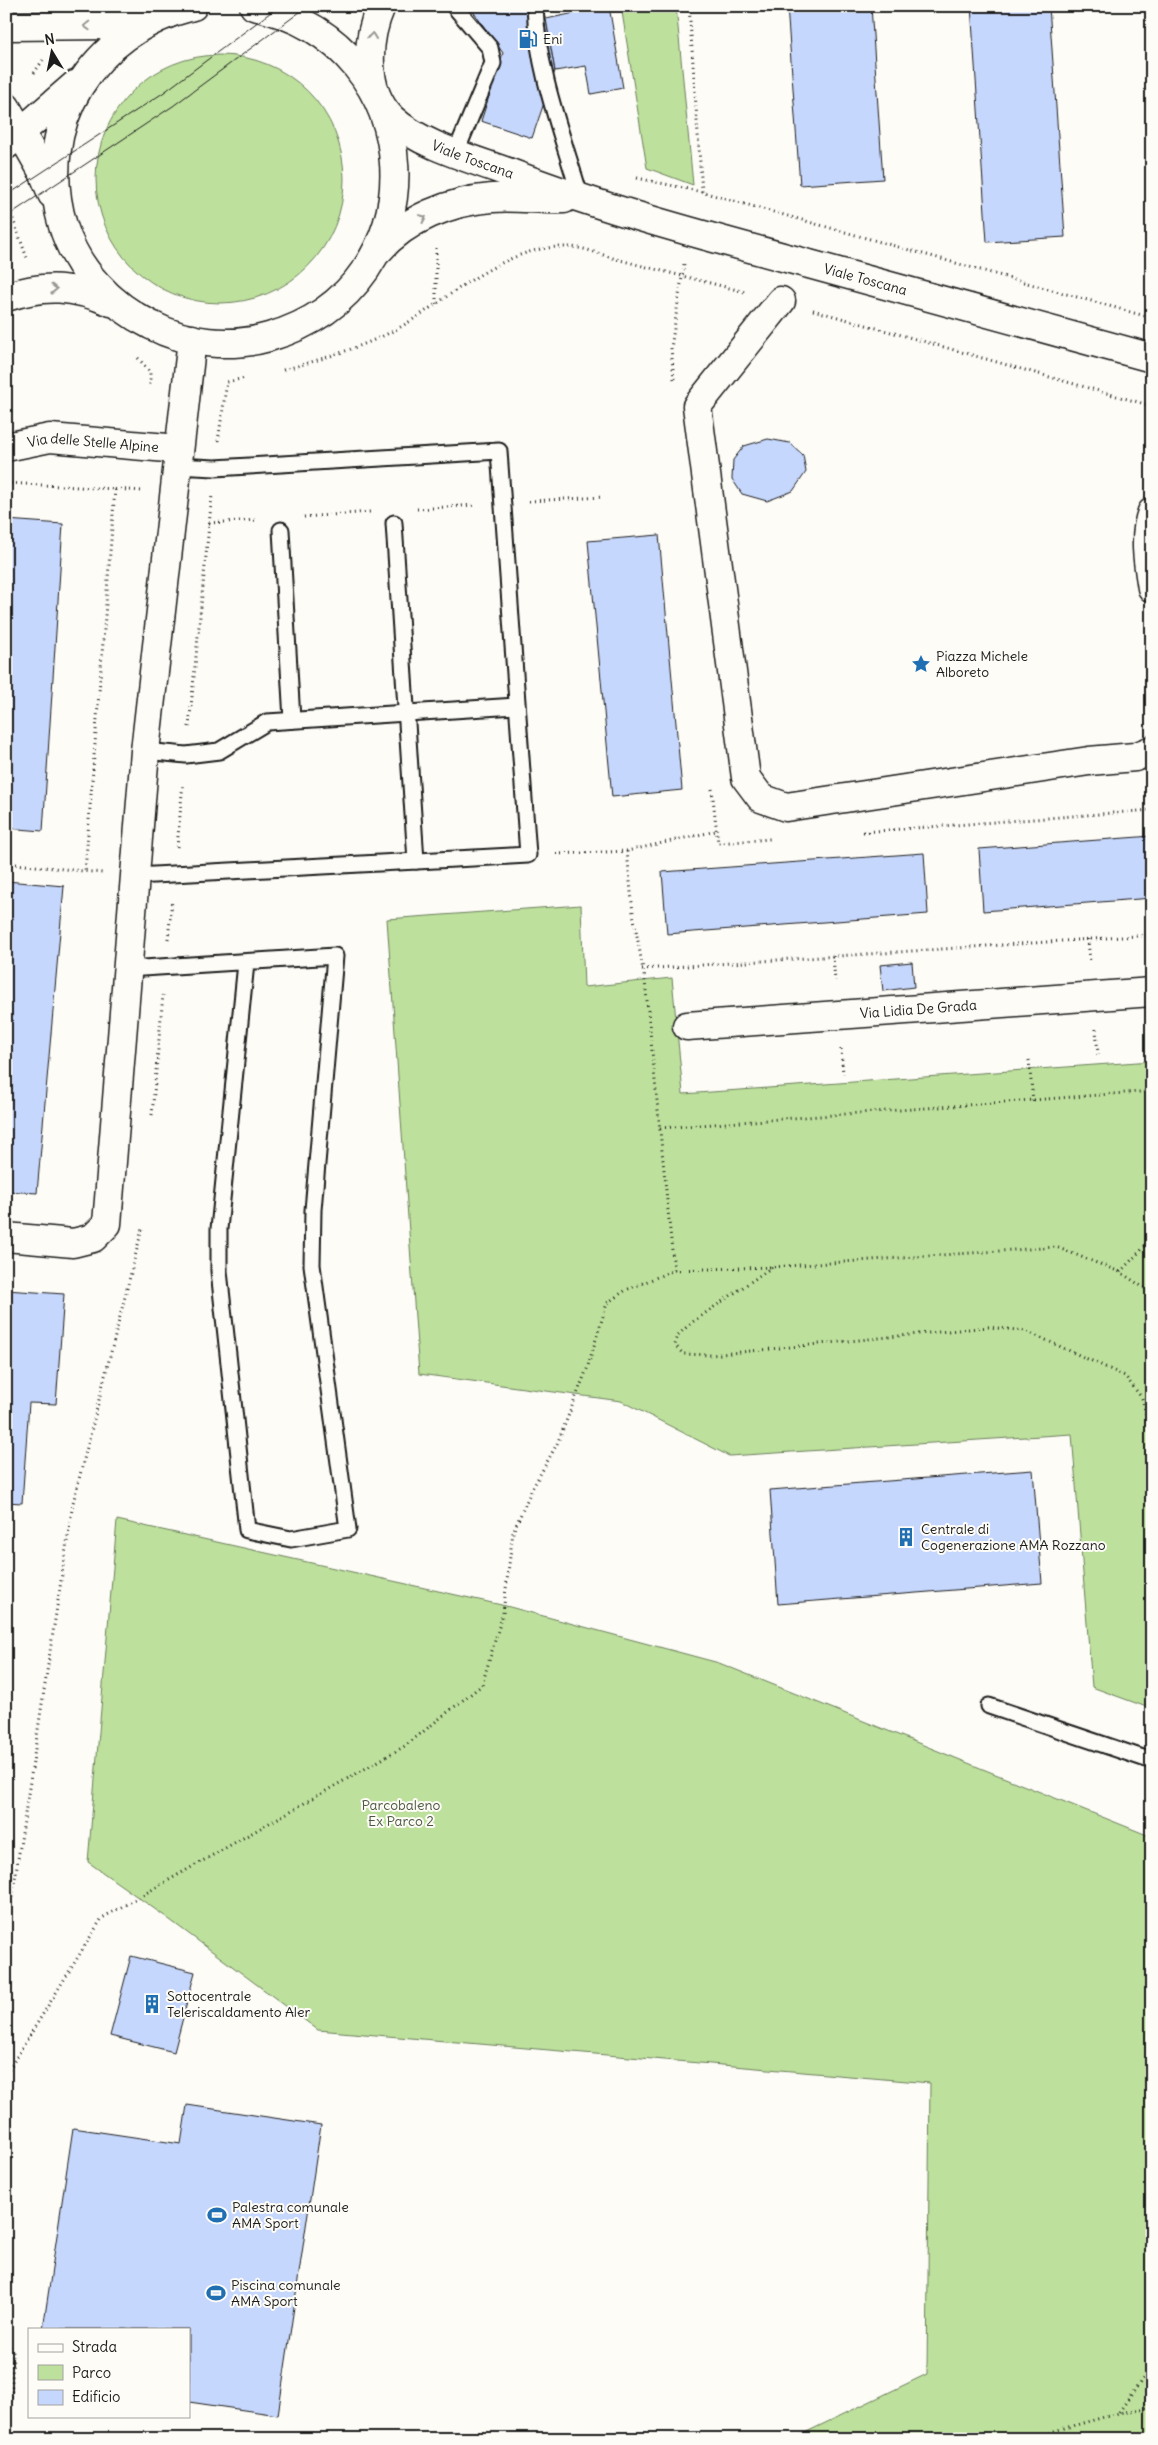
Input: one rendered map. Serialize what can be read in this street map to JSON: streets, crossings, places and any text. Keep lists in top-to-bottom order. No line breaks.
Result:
{"streets":{"street":["Viale Toscana","Via delle Stelle Alpine","Via Lidia De Grada"]},"parks":["Parcobaleno Ex Parco 2"],"places":{"fuel station":["Eni"],"place":["Piazza Michele Alboreto"],"building":["Centrale di Cogenerazione AMA Rozzano","Sottocentrale Teleriscaldamento Aler"],"sports":["Palestra comunale AMA Sport","Piscina comunale AMA Sport"]},"legend":["Strada","Parco","Edificio"],"north":"top"}
